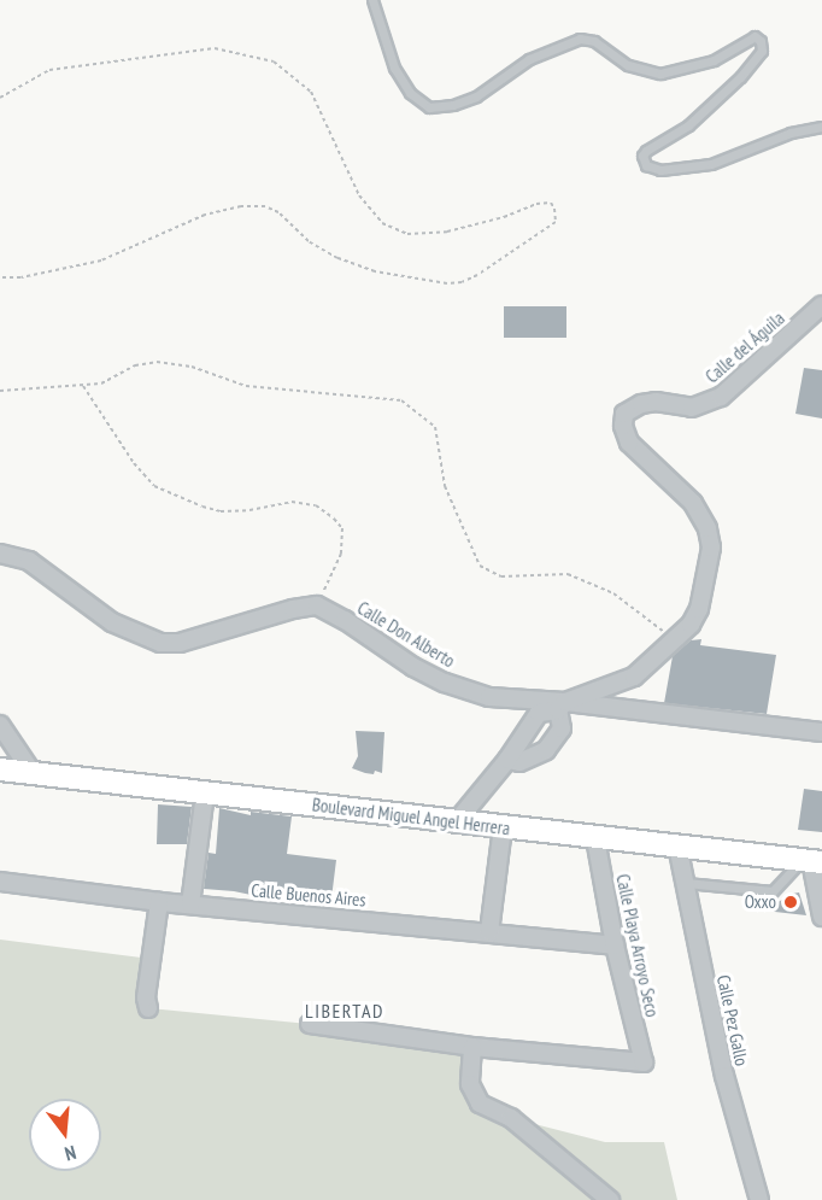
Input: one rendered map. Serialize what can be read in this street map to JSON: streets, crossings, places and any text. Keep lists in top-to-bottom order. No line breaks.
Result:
{"streets":{"street":["Calle del Águila","Calle Don Alberto","Boulevard Miguel Angel Herrera","Calle Buenos Aires","Calle Playa Arroyo Seco","Calle Pez Gallo"]},"crossings":[["Calle del Águila","Calle Don Alberto"],["Calle del Águila","Boulevard Miguel Angel Herrera"],["Boulevard Miguel Angel Herrera","Calle Playa Arroyo Seco"],["Boulevard Miguel Angel Herrera","Calle Pez Gallo"],["Calle Buenos Aires","Calle Playa Arroyo Seco"]],"districts":["LIBERTAD"],"places":["Oxxo"],"north":"bottom"}
